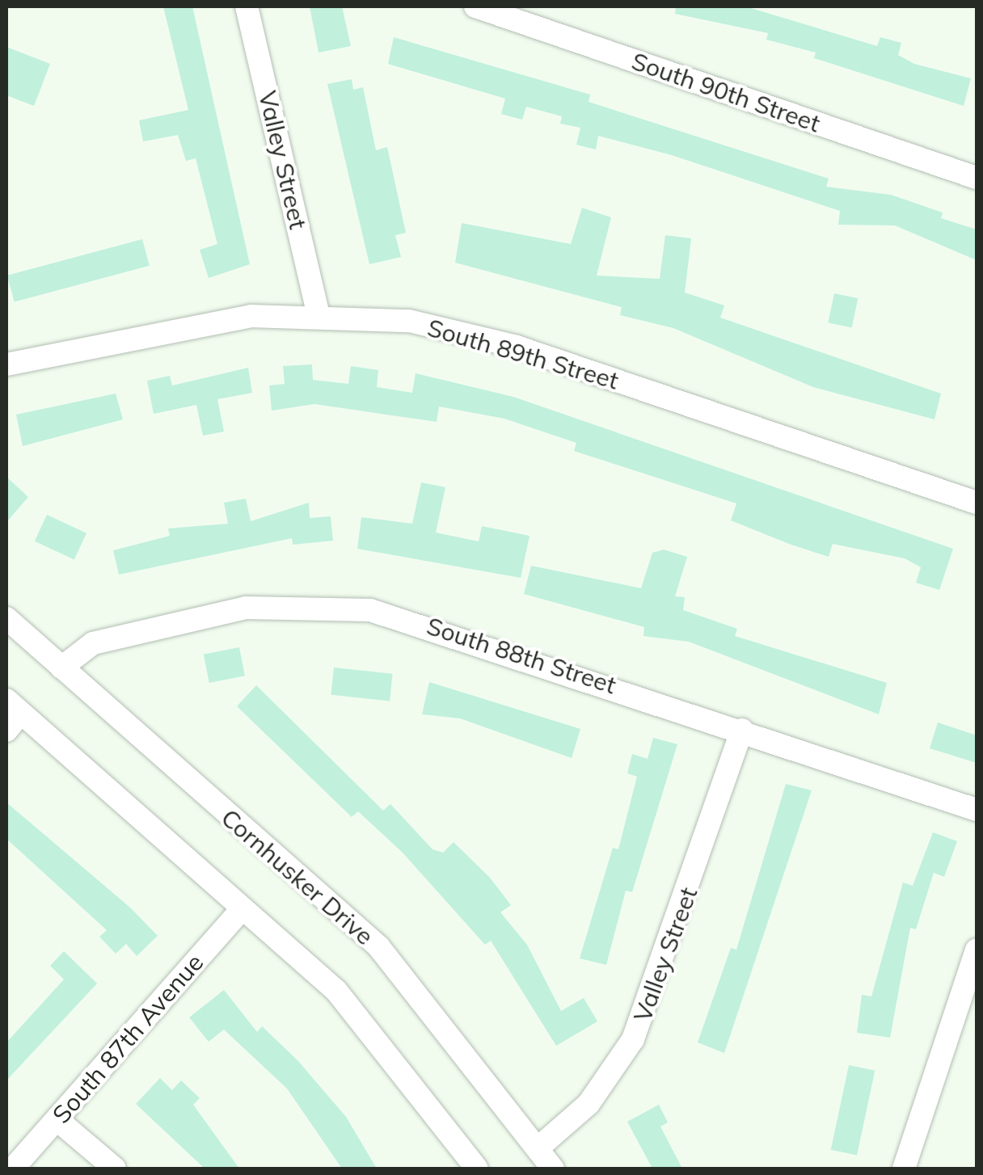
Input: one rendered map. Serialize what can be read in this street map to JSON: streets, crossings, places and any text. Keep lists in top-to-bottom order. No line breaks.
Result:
{"streets":{"street":["South 90th Street","Valley Street","South 89th Street","South 88th Street","Cornhusker Drive","South 87th Avenue"]},"crossings":[["Valley Street","South 89th Street"],["Valley Street","South 88th Street"],["Valley Street","Cornhusker Drive"],["South 88th Street","Cornhusker Drive"]]}
